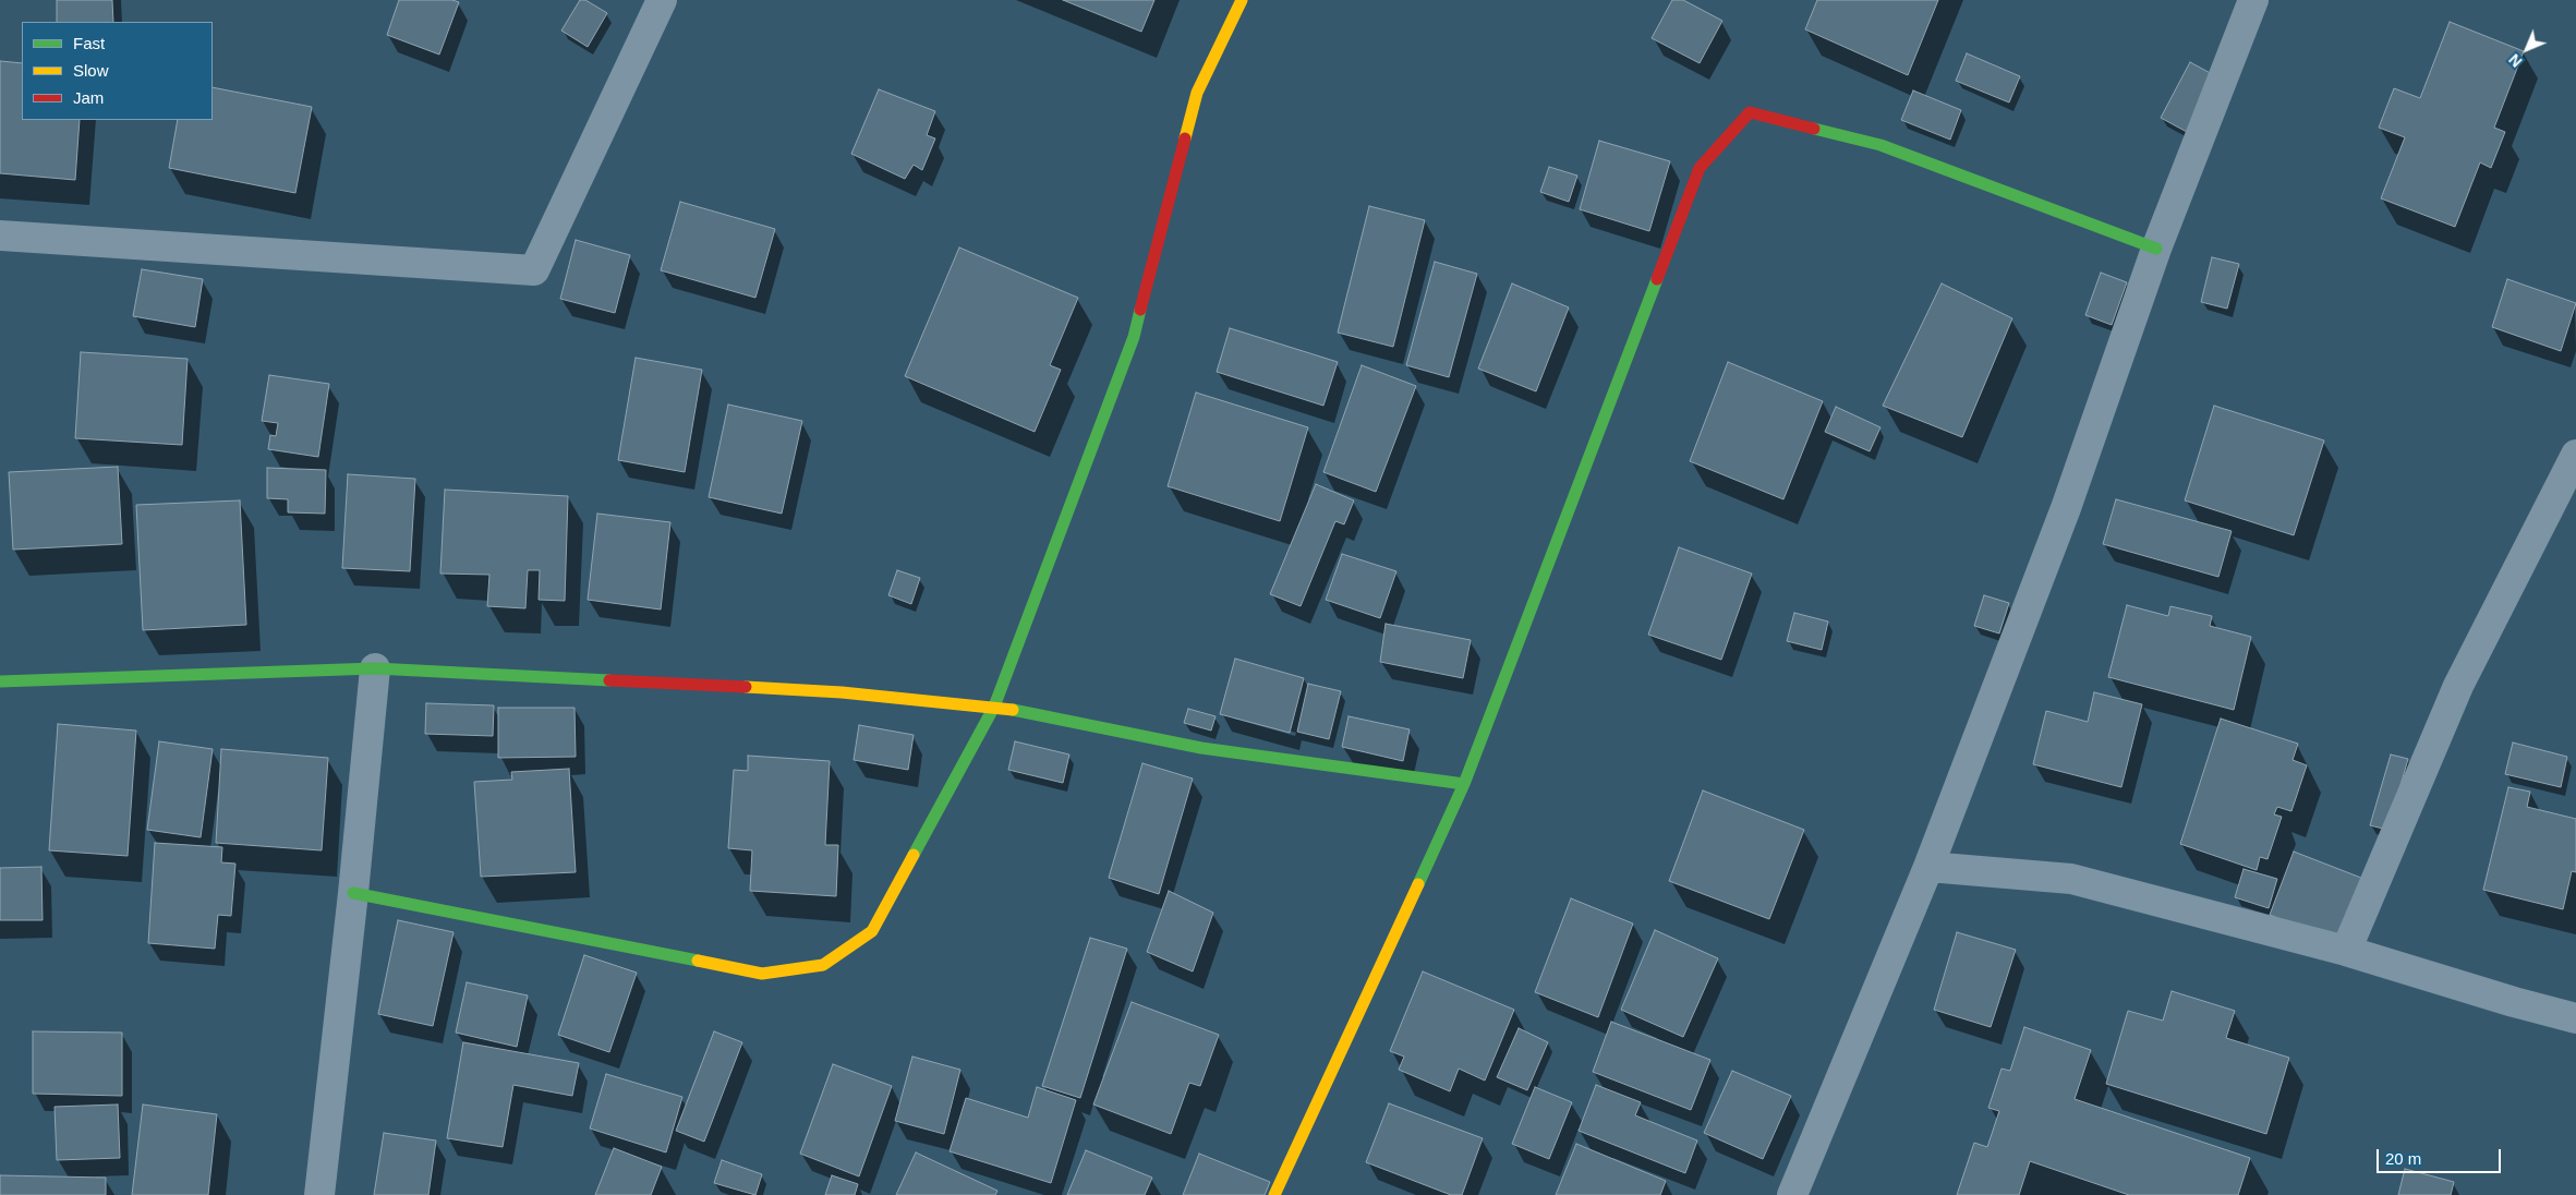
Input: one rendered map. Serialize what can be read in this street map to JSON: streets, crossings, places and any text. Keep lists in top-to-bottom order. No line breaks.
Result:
{"legend":["Fast","Slow","Jam"],"scale_bar":"20 m","north":"bottom left"}
